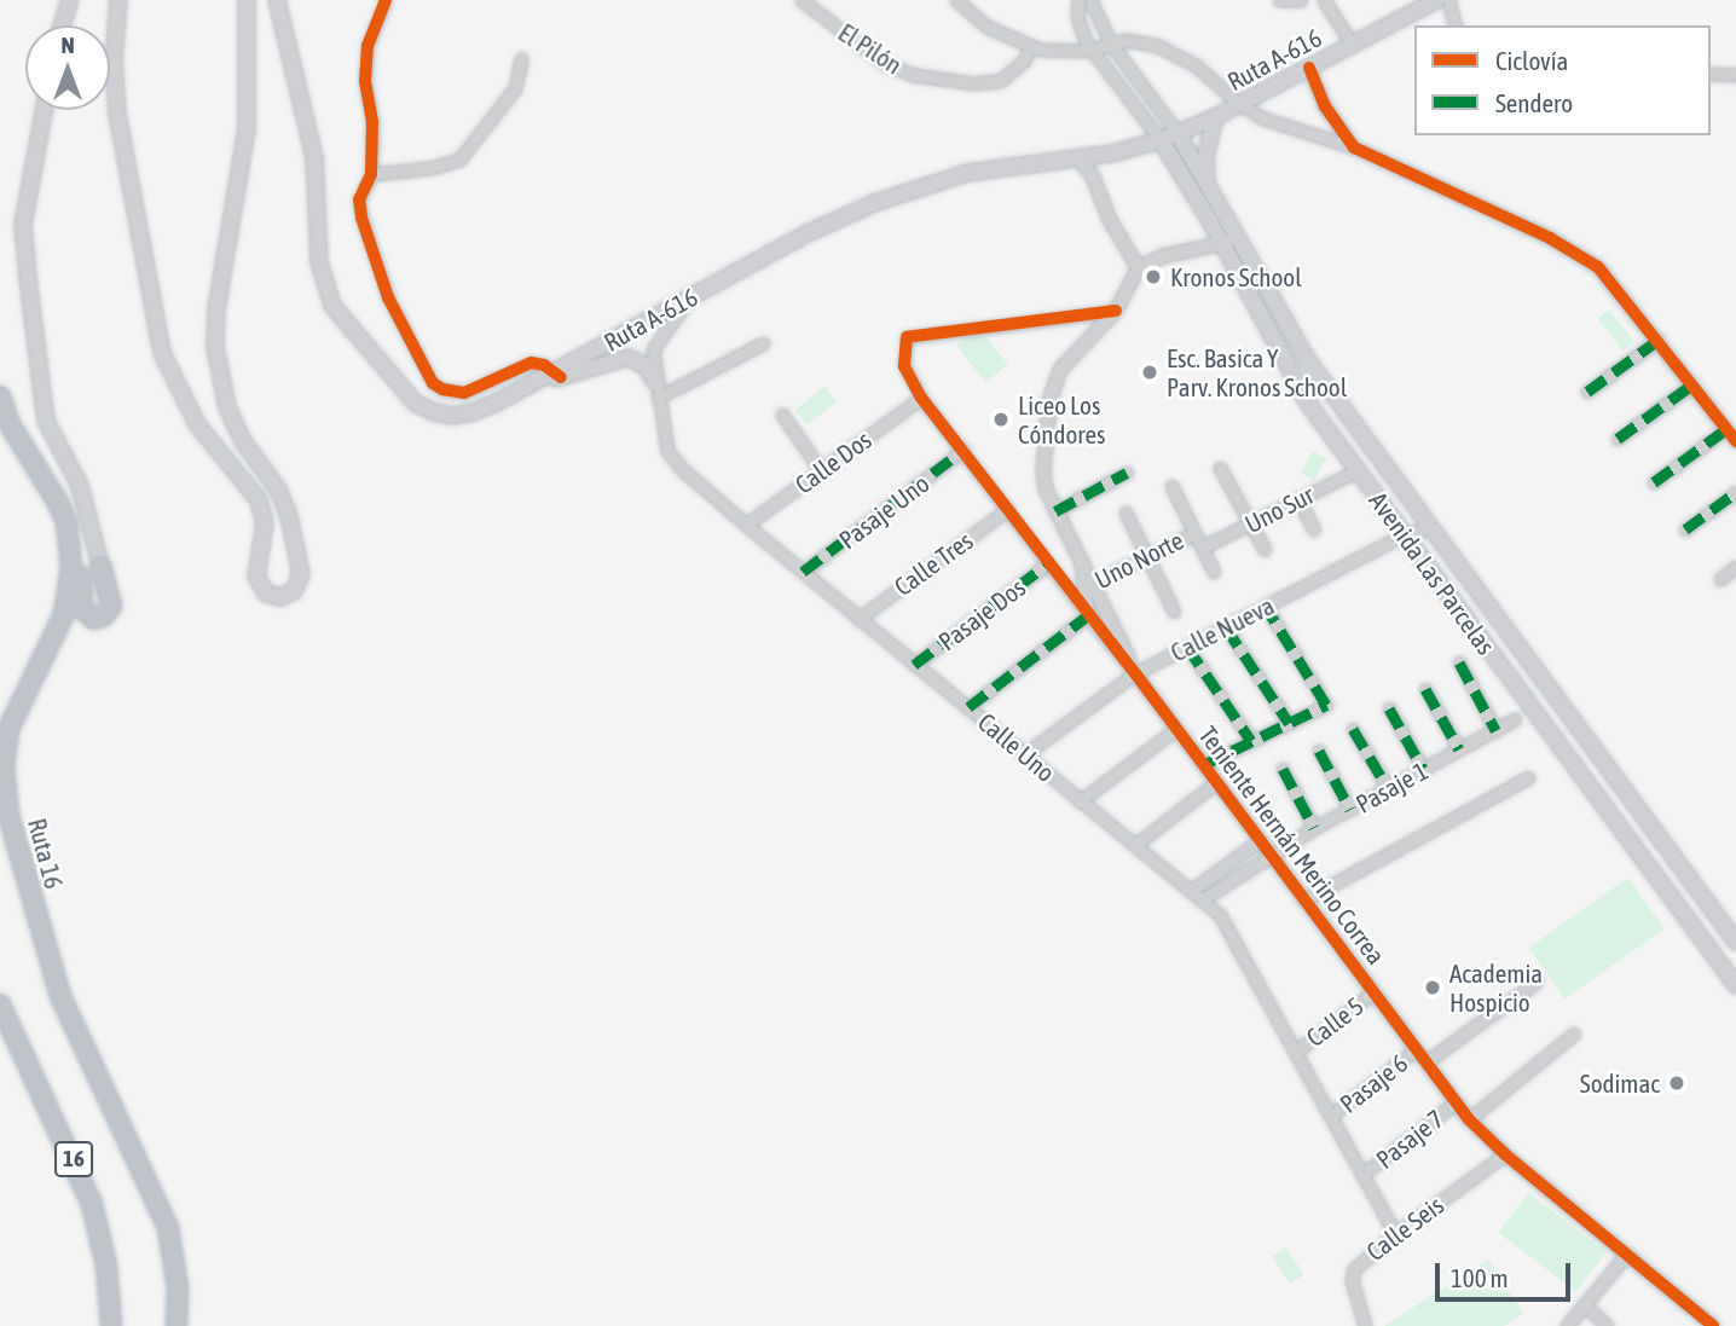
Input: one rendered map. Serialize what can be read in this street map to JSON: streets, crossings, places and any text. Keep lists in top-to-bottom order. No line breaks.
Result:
{"streets":{"highway":["Ruta 16","16"],"main road":["Ruta A-616","Avenida Las Parcelas"],"street":["El Pilón","Calle Dos","Uno Sur","Pasaje Uno","Uno Norte","Calle Tres","Pasaje Dos","Calle Nueva","Calle Uno","Pasaje 1","Teniente Hernán Merino Correa","Calle 5","Pasaje 6","Pasaje 7","Calle Seis"]},"crossings":[["Ruta A-616","Avenida Las Parcelas"],["Ruta A-616","Calle Uno"],["Calle Dos","Calle Uno"],["Calle Dos","Teniente Hernán Merino Correa"],["Uno Sur","Avenida Las Parcelas"],["Pasaje Uno","Calle Uno"],["Pasaje Uno","Teniente Hernán Merino Correa"],["Uno Norte","Teniente Hernán Merino Correa"],["Calle Tres","Calle Uno"],["Calle Tres","Teniente Hernán Merino Correa"],["Avenida Las Parcelas","Calle Nueva"],["Pasaje Dos","Calle Uno"],["Pasaje Dos","Teniente Hernán Merino Correa"],["Calle Nueva","Calle Uno"],["Calle Nueva","Teniente Hernán Merino Correa"],["Calle Uno","Pasaje 1"],["Calle Uno","Calle 5"],["Calle Uno","Pasaje 6"],["Calle Uno","Pasaje 7"],["Calle Uno","Calle Seis"],["Pasaje 1","Teniente Hernán Merino Correa"],["Teniente Hernán Merino Correa","Calle 5"],["Teniente Hernán Merino Correa","Pasaje 6"],["Teniente Hernán Merino Correa","Pasaje 7"],["Teniente Hernán Merino Correa","Calle Seis"]],"places":["Kronos School","Esc. Basica Y Parv. Kronos School","Liceo Los Cóndores","Academia Hospicio","Sodimac"],"legend":["Ciclovía","Sendero"],"scale_bar":"100 m","north":"top"}
